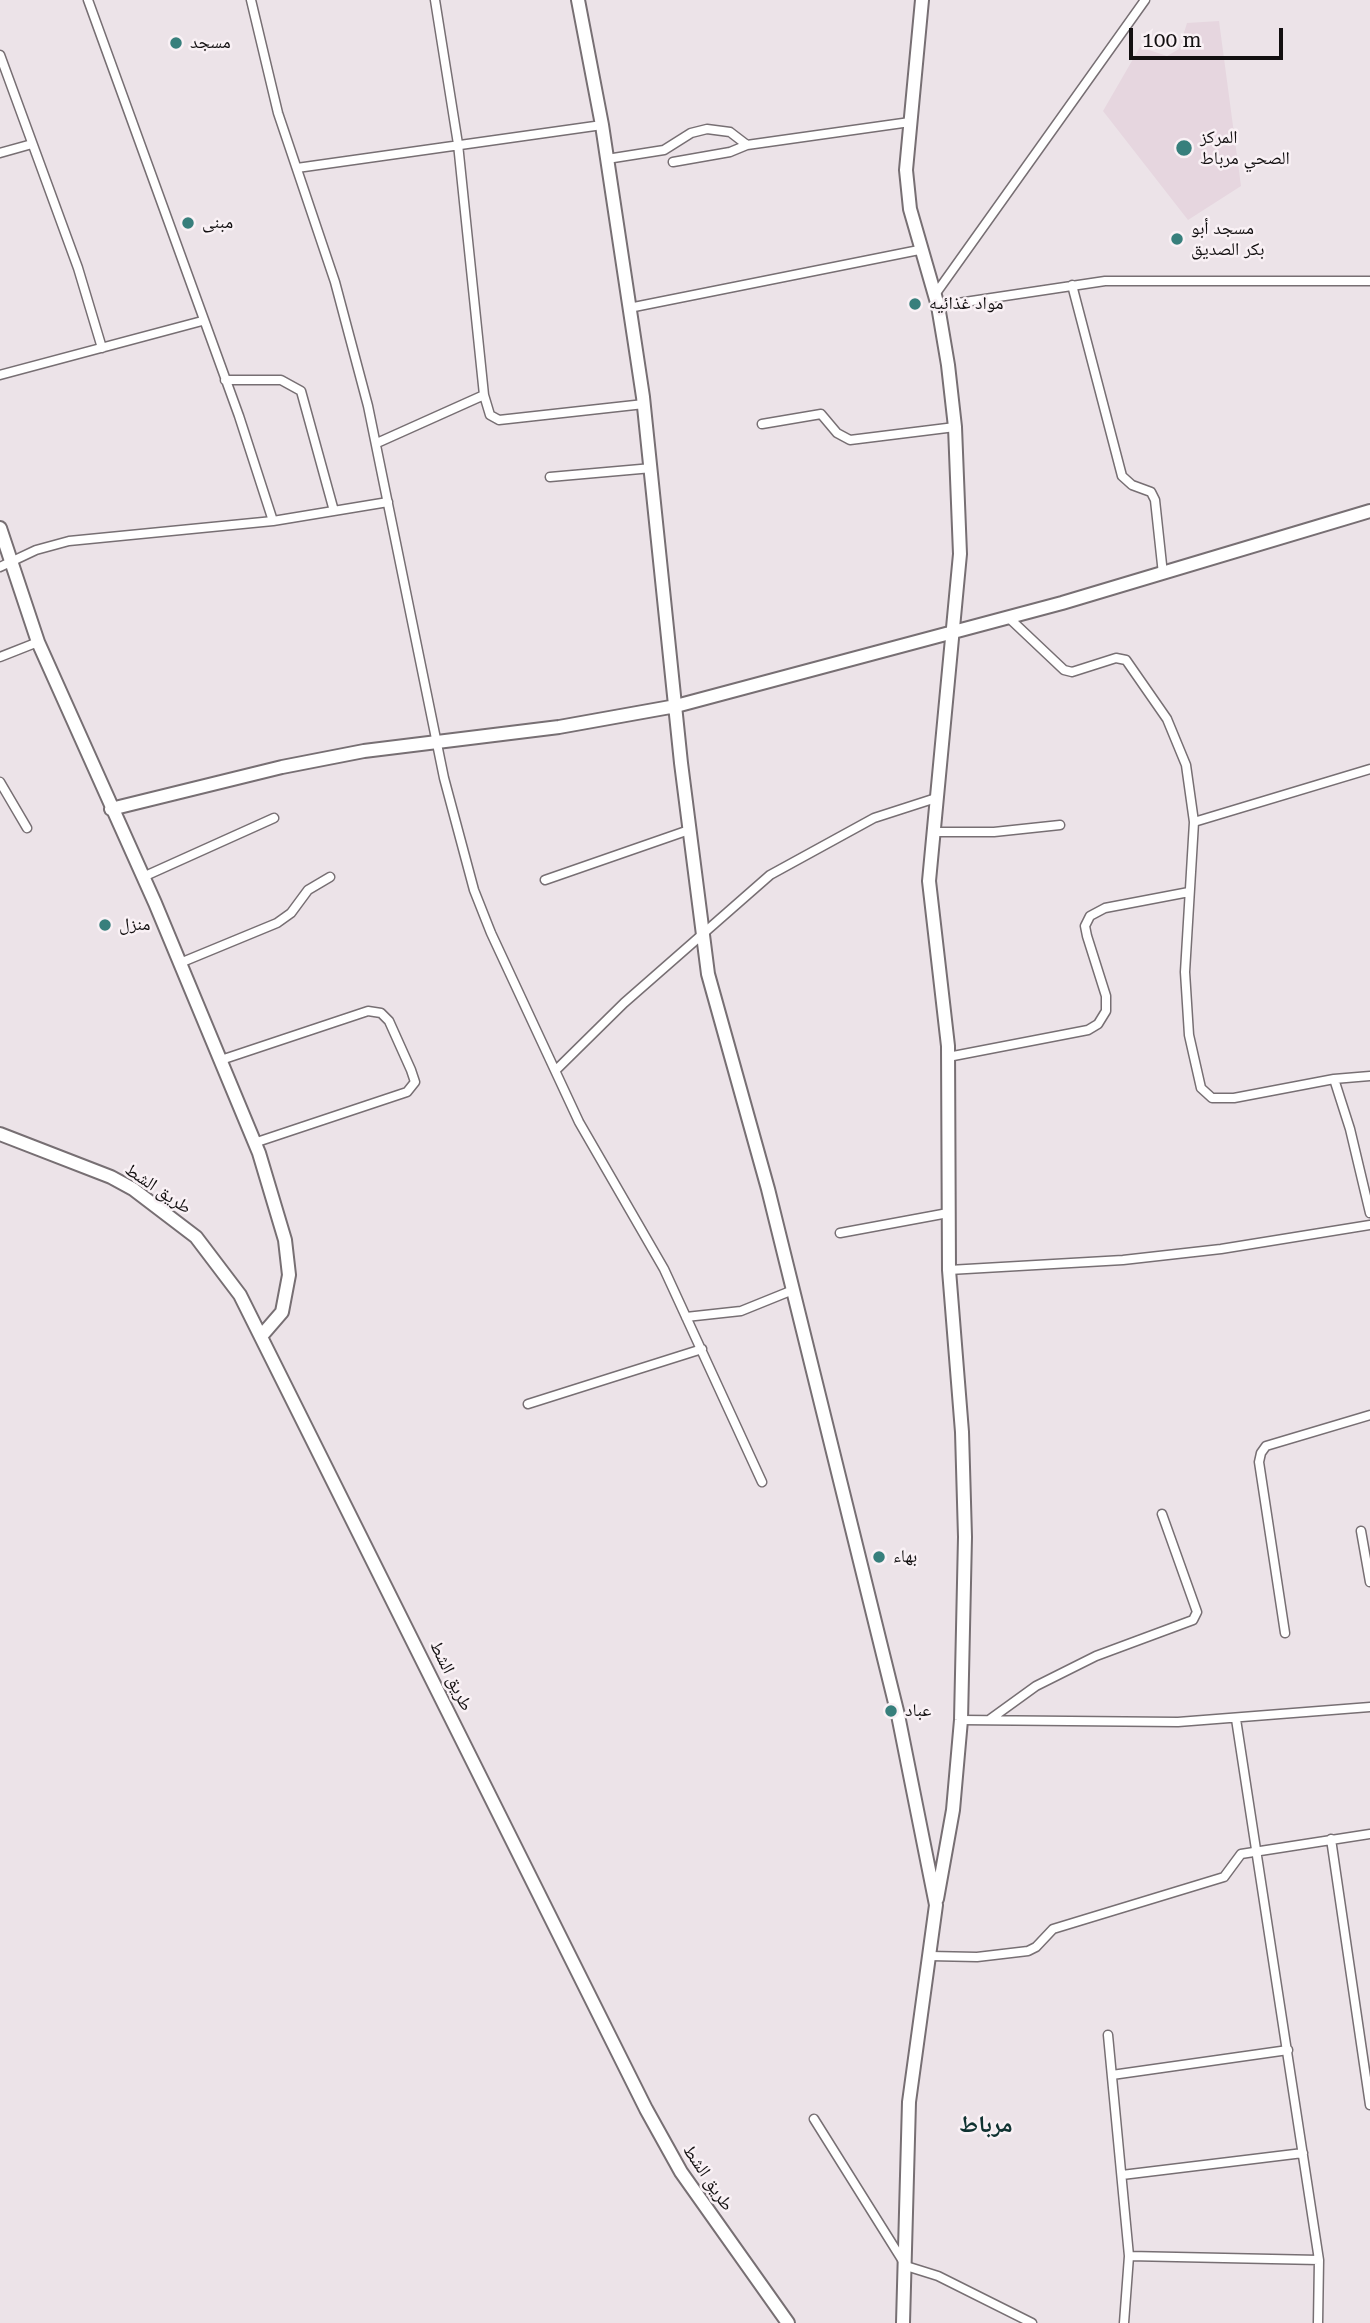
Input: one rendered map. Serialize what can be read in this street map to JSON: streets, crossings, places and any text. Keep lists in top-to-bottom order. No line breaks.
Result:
{"streets":{"street":["طريق الشط"]},"districts":["مرباط"],"places":["مسجد","المركز الصحي مرباط","مبنى","مسجد أبو بكر الصديق","مواد غذائيه","منزل","بهاء","عباد"],"scale_bar":"100 m"}
